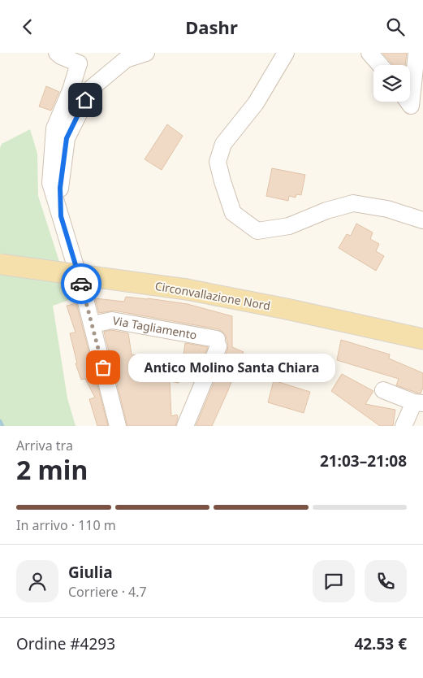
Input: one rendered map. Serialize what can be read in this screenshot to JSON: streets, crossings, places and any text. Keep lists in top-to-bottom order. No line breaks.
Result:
{"streets":{"main road":["Circonvallazione Nord"],"street":["Via Tagliamento"]},"places":["Antico Molino Santa Chiara"],"page":{"header":"Dashr","bubble":"Antico Molino Santa Chiara","heading":["2 min","Arriva tra","21:03–21:08"],"panel":["Giulia","Corriere · 4.7","Ordine #4293","42.53 €"],"bar":"In arrivo · 110 m"}}
